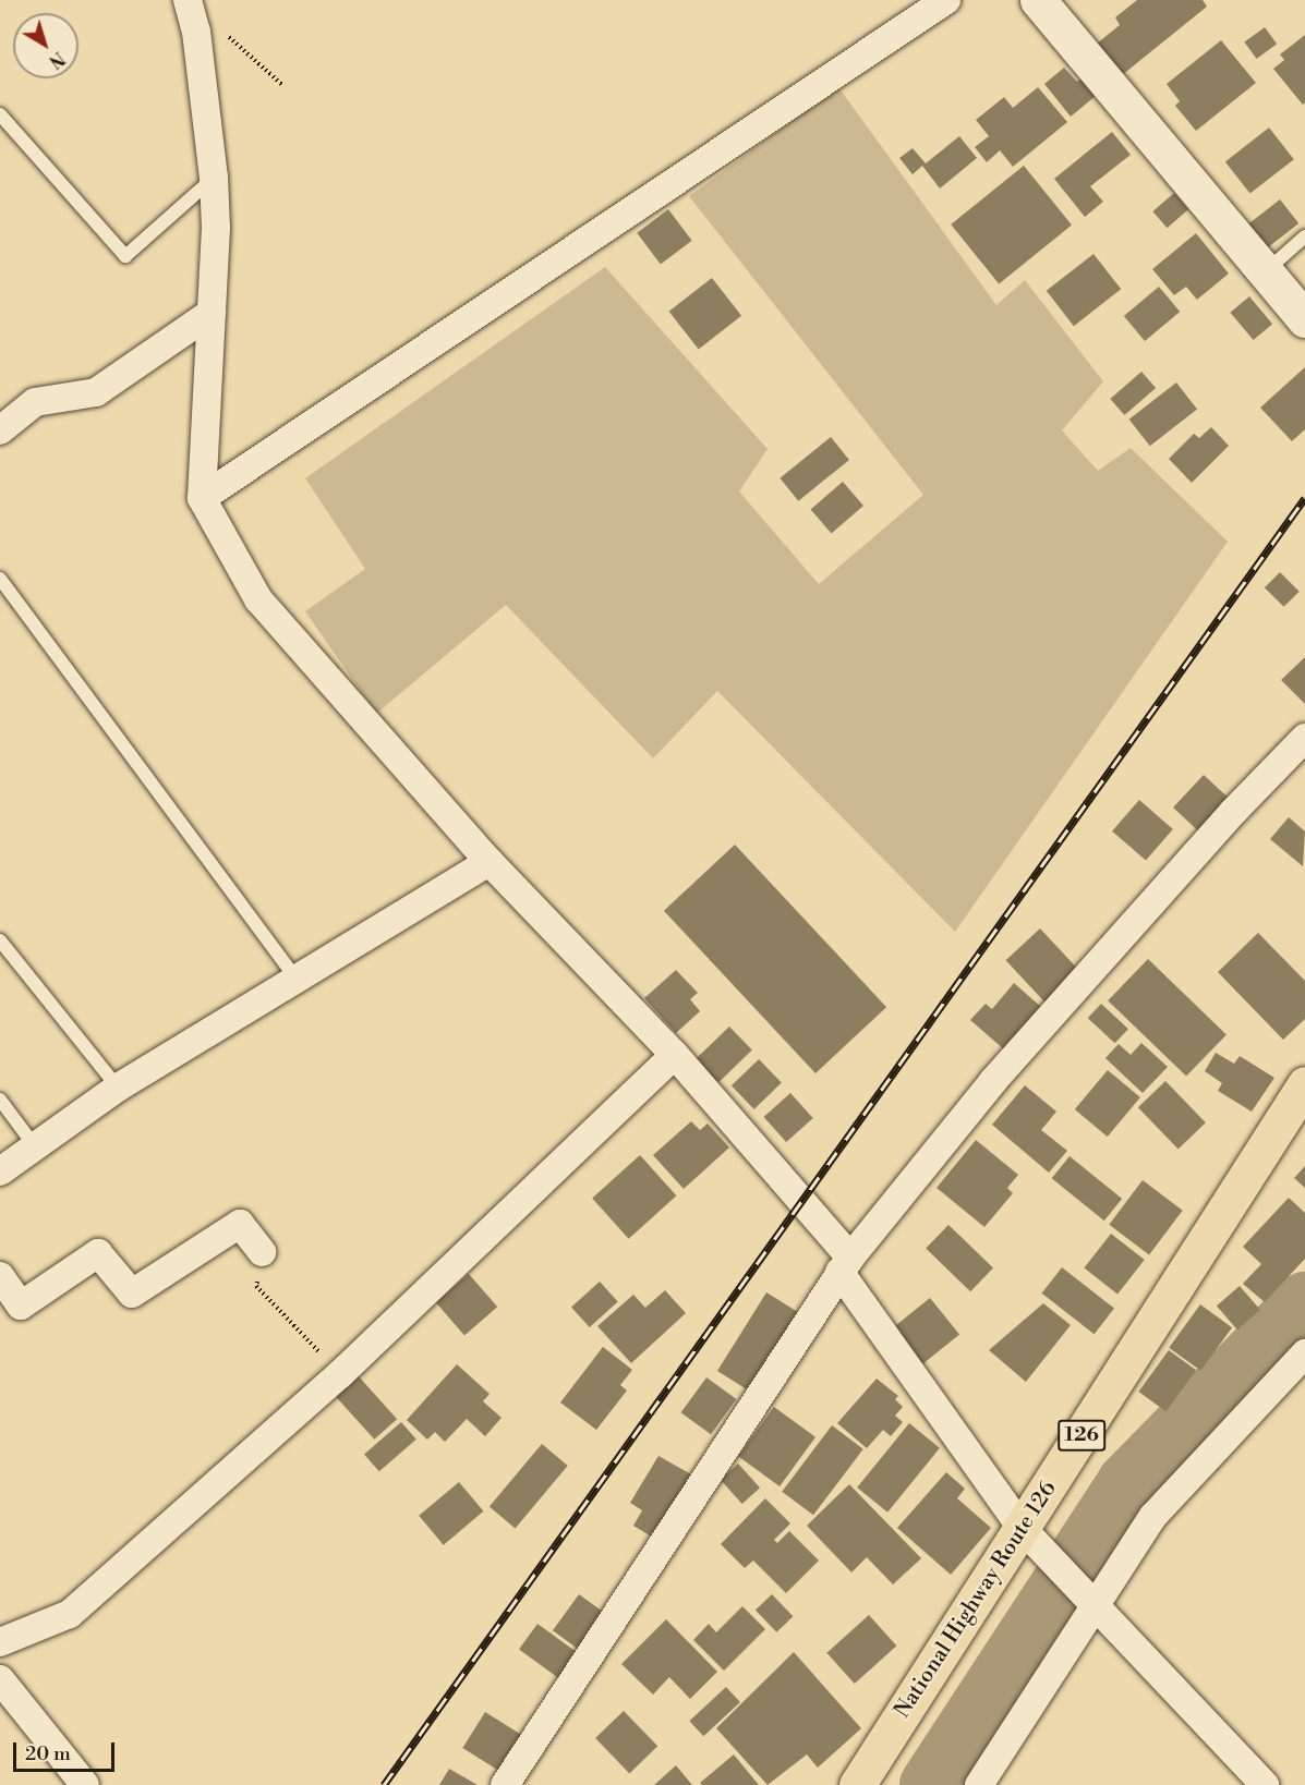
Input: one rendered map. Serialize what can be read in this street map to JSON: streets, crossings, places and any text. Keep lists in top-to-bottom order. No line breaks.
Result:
{"streets":{"highway":["126","National Highway Route 126"]},"scale_bar":"20 m","north":"bottom right"}
